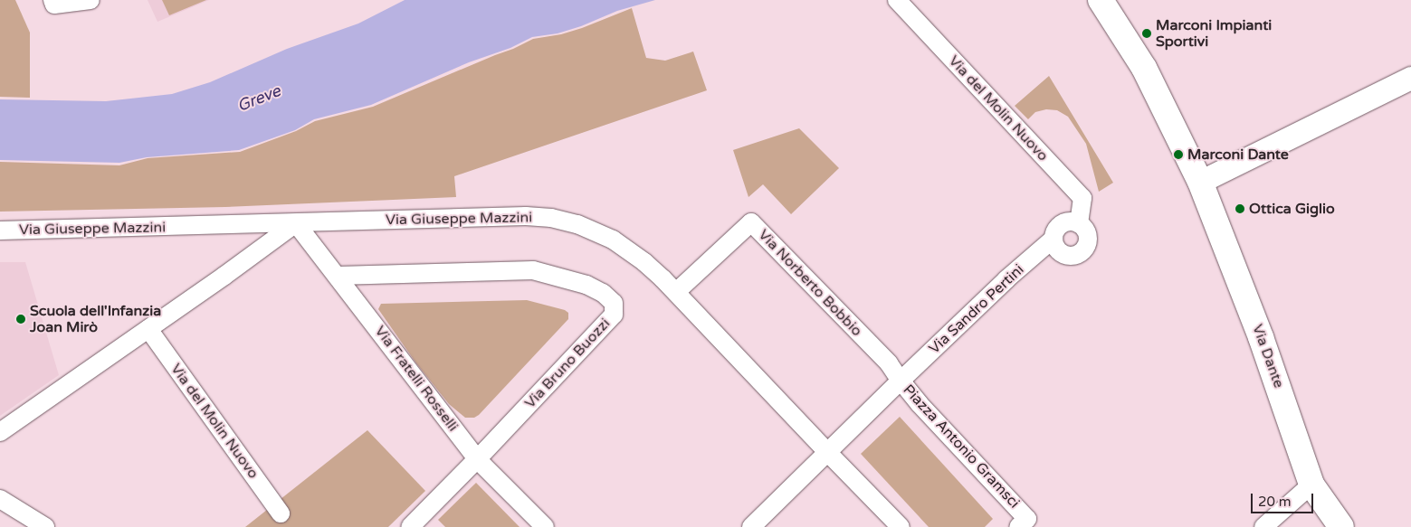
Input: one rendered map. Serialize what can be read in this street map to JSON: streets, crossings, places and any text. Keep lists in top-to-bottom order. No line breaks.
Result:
{"streets":{"main road":["Via Dante"],"street":["Via del Molin Nuovo","Via Giuseppe Mazzini","Via Norberto Bobbio","Via Sandro Pertini","Via Bruno Buozzi","Via Fratelli Rosselli","Piazza Antonio Gramsci"]},"crossings":[["Via del Molin Nuovo","Via Sandro Pertini"],["Via Giuseppe Mazzini","Via Norberto Bobbio"],["Via Giuseppe Mazzini","Via Fratelli Rosselli"],["Via Giuseppe Mazzini","Piazza Antonio Gramsci"],["Via Norberto Bobbio","Via Sandro Pertini"],["Via Norberto Bobbio","Piazza Antonio Gramsci"],["Via Sandro Pertini","Piazza Antonio Gramsci"],["Via Bruno Buozzi","Via Fratelli Rosselli"]],"water":["Greve"],"places":["Marconi Impianti Sportivi","Marconi Dante","Ottica Giglio","Scuola dell'Infanzia Joan Mirò"],"scale_bar":"20 m"}
